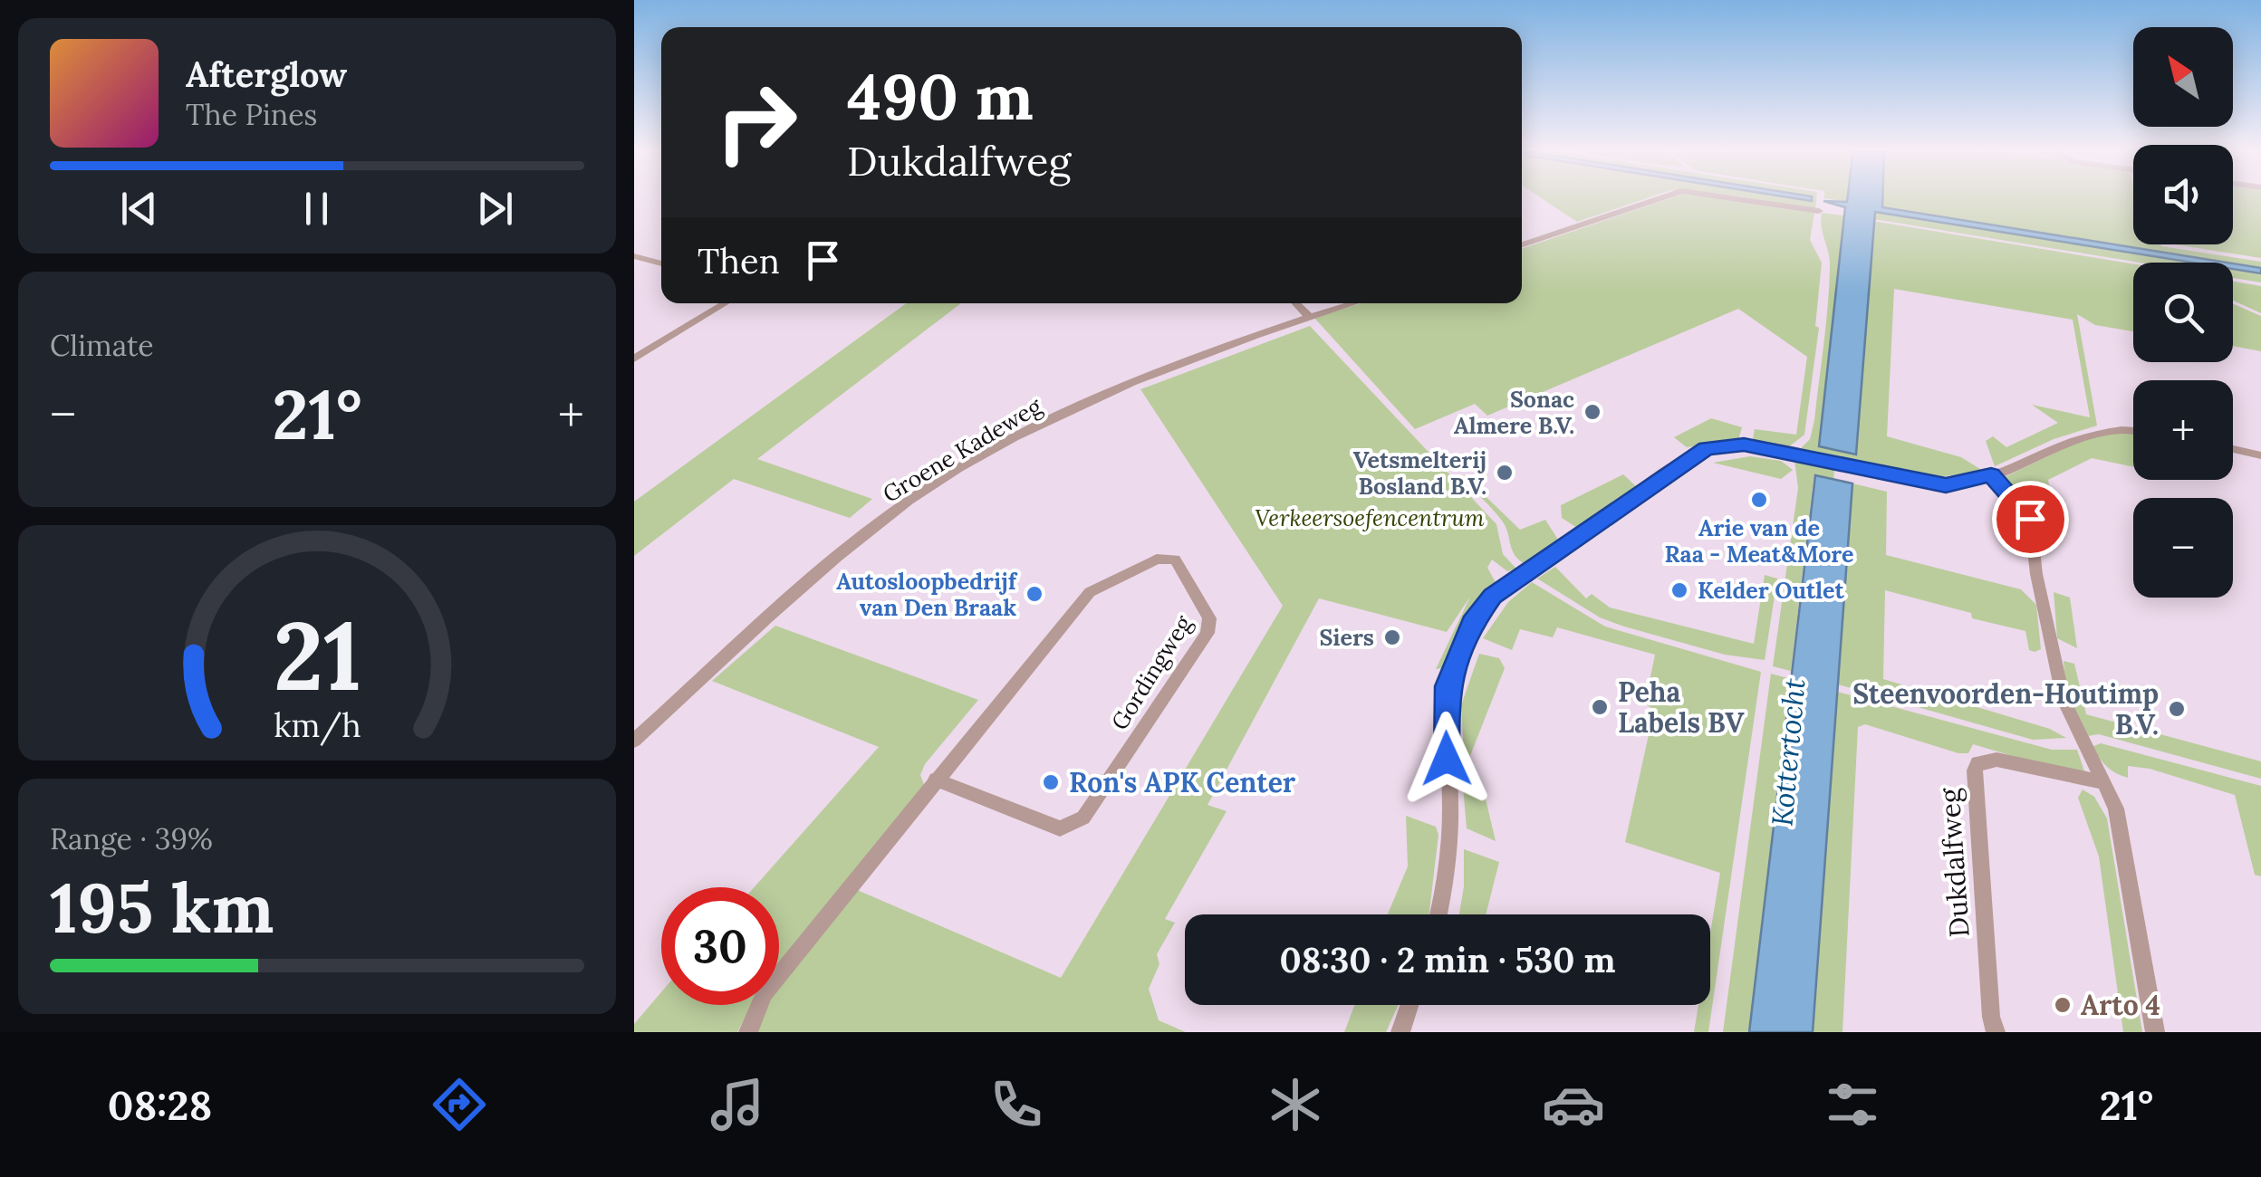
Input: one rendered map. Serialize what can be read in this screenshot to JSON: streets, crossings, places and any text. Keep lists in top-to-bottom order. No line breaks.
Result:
{"streets":{"street":["Groene Kadeweg","Gordingweg","Dukdalfweg"]},"water":["Kottertocht"],"parks":["Verkeersoefencentrum"],"places":["Sonac Almere B.V.","Vetsmelterij Bosland B.V.","Arie van de Raa - Meat&More","Kelder Outlet","Autosloopbedrijf van Den Braak","Siers","Peha Labels BV","Steenvoorden-Houtimp B.V.","Ron's APK Center","Arto 4"],"north":"top left","page":{"map_buttons":["+","−"],"turn":["490 m","Dukdalfweg"],"song":["Afterglow","The Pines"],"then":"Then","tile":["Climate",["Range · 39%","195 km"]],"heat":["−","21°","+"],"limit":"30","trip":"08:30 · 2 min · 530 m","tabs":["08:28","21°"],"gauge":["21","km/h"]}}
